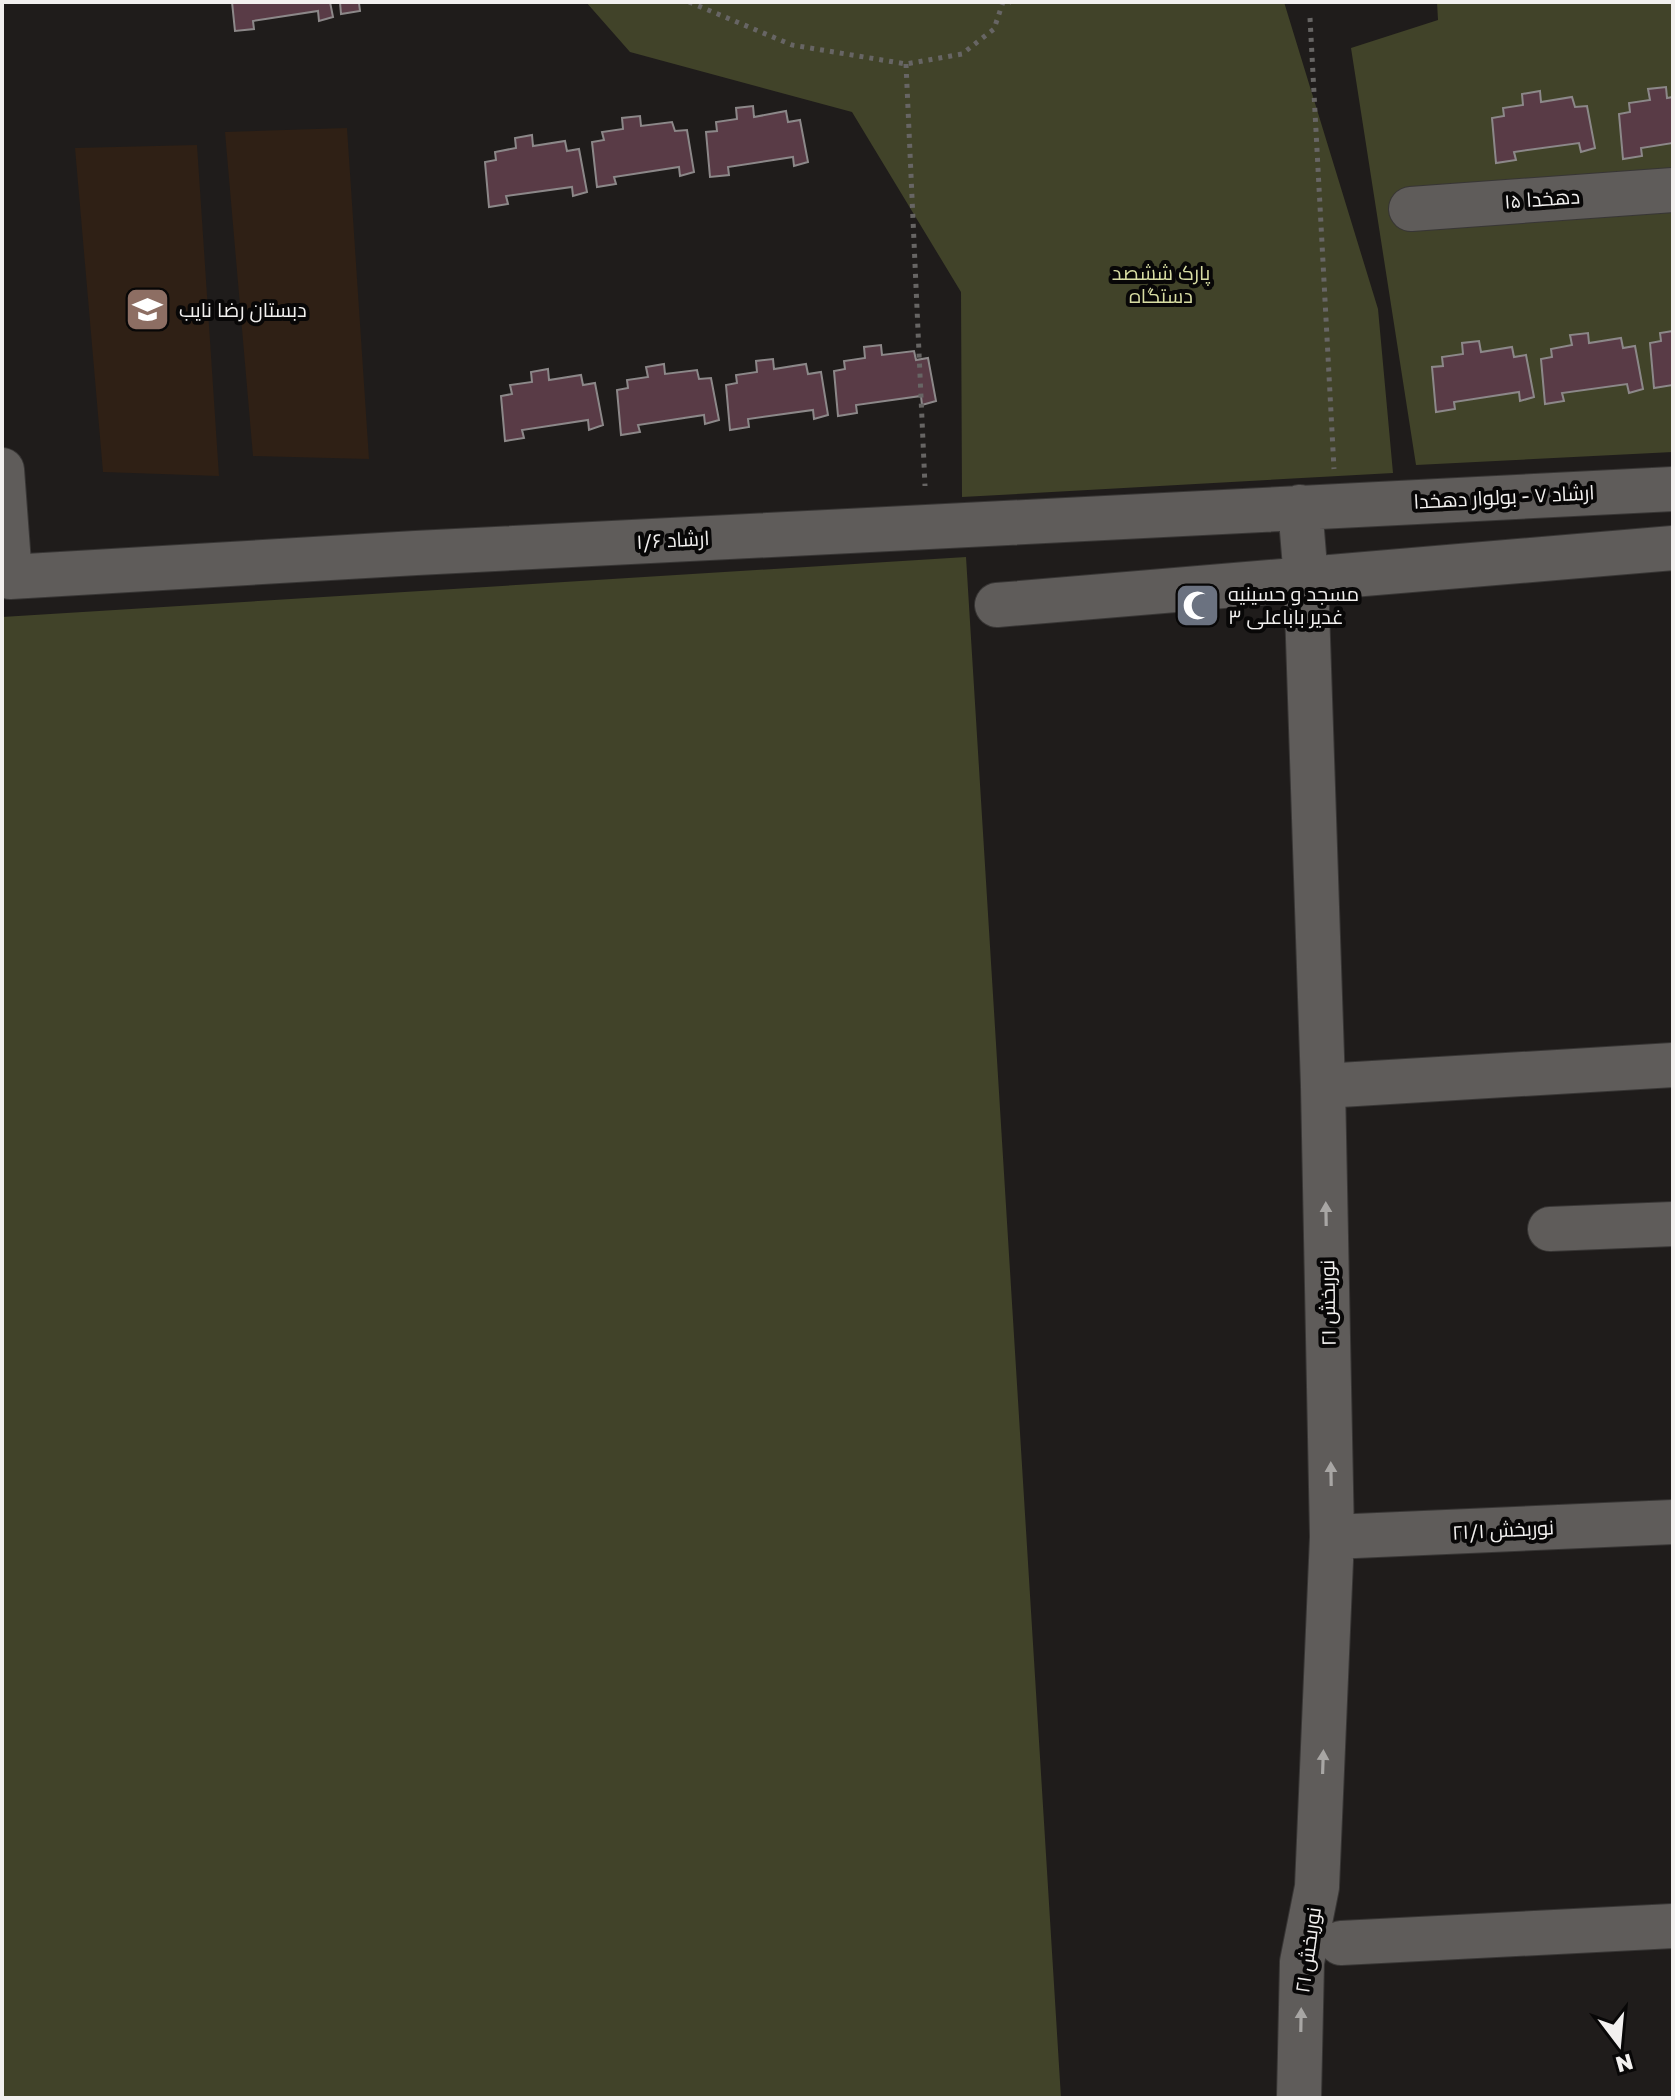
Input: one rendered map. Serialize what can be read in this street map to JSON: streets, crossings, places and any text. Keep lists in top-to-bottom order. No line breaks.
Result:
{"streets":{"street":["دهخدا ۱۵","ارشاد ۷ - بولوار دهخدا","ارشاد ۱/۶","نوربخش ۲۱","نوربخش ۲۱/۱"]},"crossings":[["ارشاد ۷ - بولوار دهخدا","ارشاد ۱/۶"],["ارشاد ۷ - بولوار دهخدا","نوربخش ۲۱"],["ارشاد ۱/۶","نوربخش ۲۱"],["نوربخش ۲۱","نوربخش ۲۱/۱"]],"one_way":["نوربخش ۲۱"],"parks":["پارک‌ ششصد دستگاه"],"places":{"school or university":["دبستان رضا نایب"],"mosque":["مسجد و حسینیه غدیر باباعلی ۳"]},"north":"bottom"}
